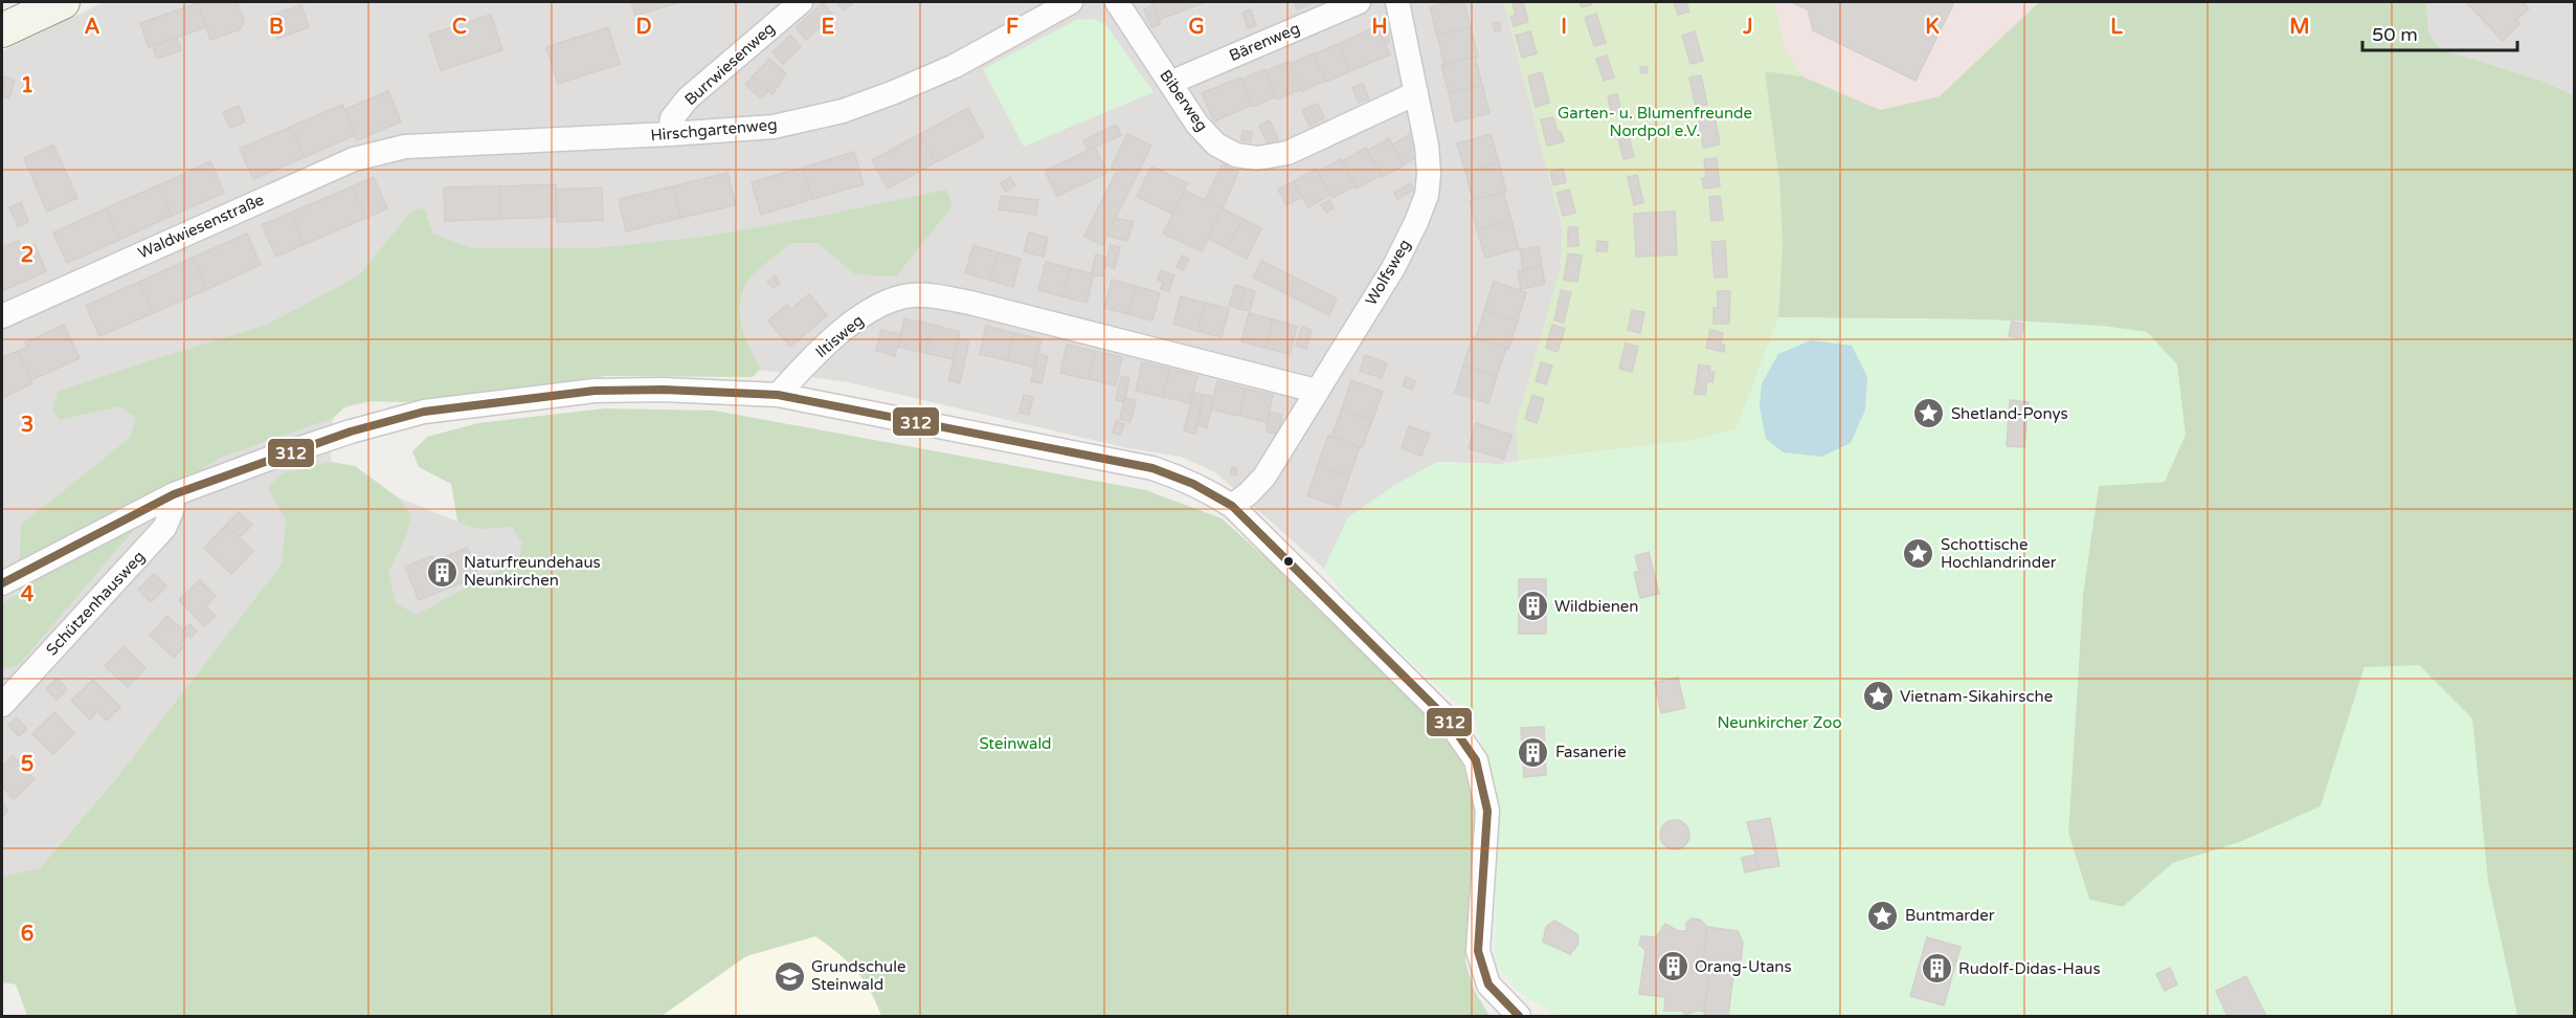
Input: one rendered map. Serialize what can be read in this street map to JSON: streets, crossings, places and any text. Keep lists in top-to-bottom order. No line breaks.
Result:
{"streets":{"street":["Bärenweg","Burrwiesenweg","Biberweg","Hirschgartenweg","Waldwiesenstraße","Wolfsweg","Iltisweg","Schützenhausweg"]},"crossings":[["Bärenweg","Biberweg"],["Burrwiesenweg","Hirschgartenweg"],["Biberweg","Wolfsweg"],["Hirschgartenweg","Waldwiesenstraße"],["Wolfsweg","Iltisweg"]],"parks":["Garten- u. Blumenfreunde Nordpol e.V.","Neunkircher Zoo","Steinwald"],"places":{"place":["Shetland-Ponys","Schottische Hochlandrinder","Vietnam-Sikahirsche","Buntmarder"],"building":["Naturfreundehaus Neunkirchen","Wildbienen","Fasanerie","Orang-Utans","Rudolf-Didas-Haus"],"school or university":["Grundschule Steinwald"]},"lines":["transit line 312"],"scale_bar":"50 m","grid":{"columns":["A","B","C","D","E","F","G","H","I","J","K","L","M"],"rows":["1","2","3","4","5","6"]}}
